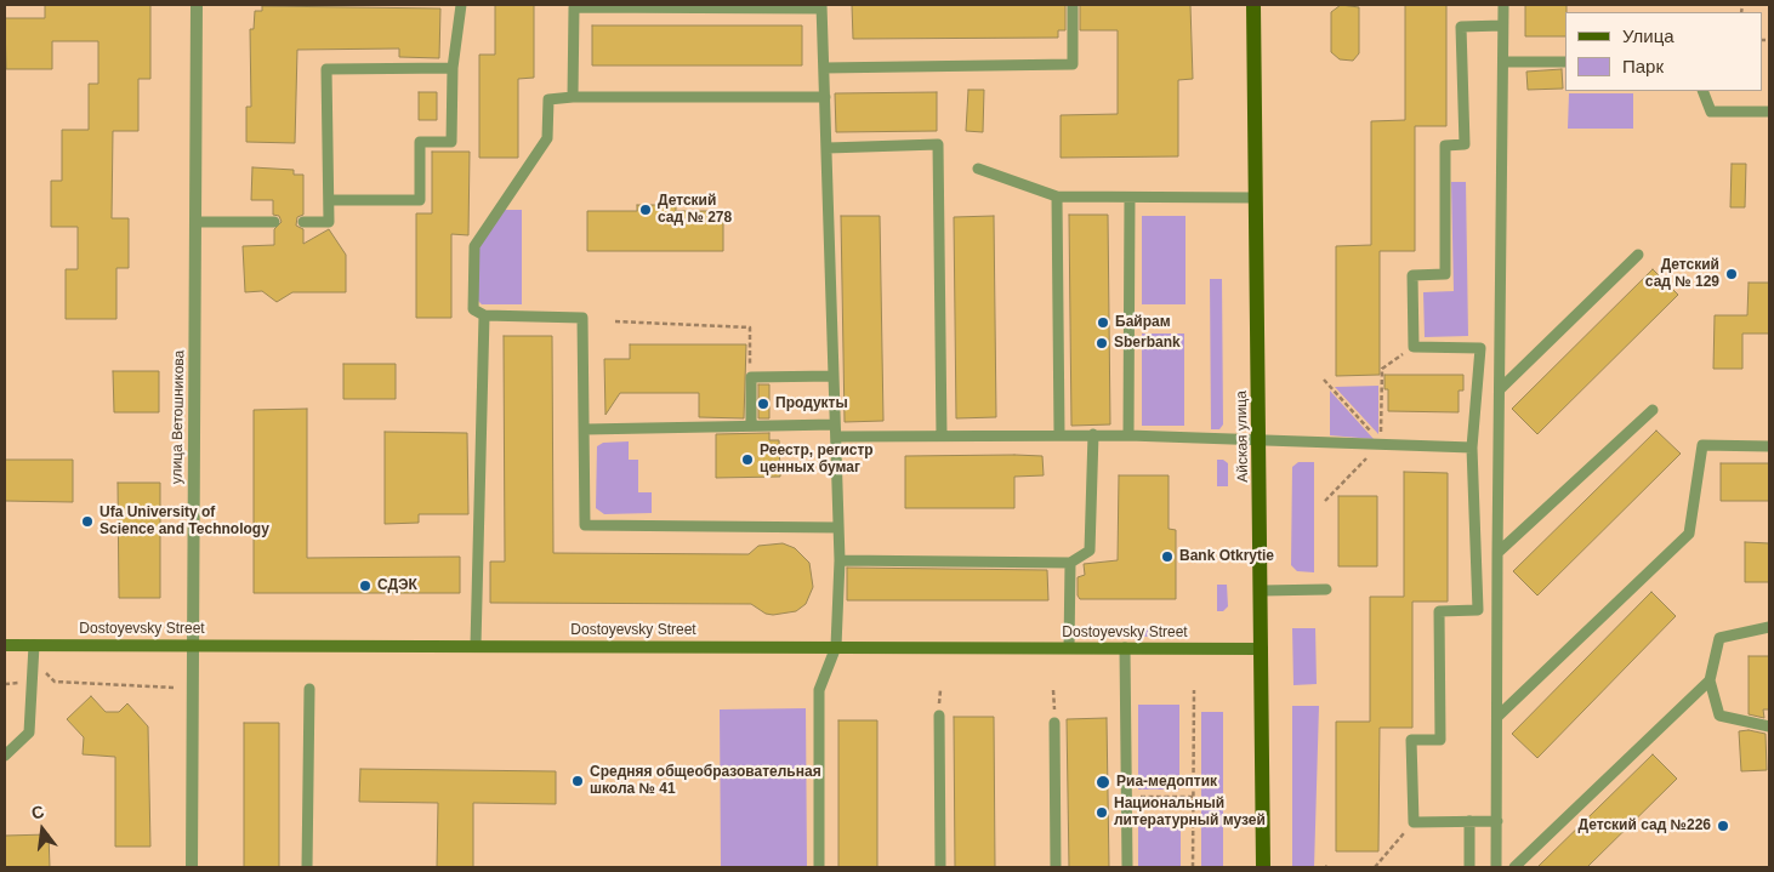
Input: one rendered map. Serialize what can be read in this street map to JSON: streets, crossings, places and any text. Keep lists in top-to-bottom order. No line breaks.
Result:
{"streets":{"main road":["Айская улица"],"street":["улица Ветошникова","Dostoyevsky Street"]},"crossings":[["улица Ветошникова","Dostoyevsky Street"],["Айская улица","Dostoyevsky Street"]],"places":["Детский сад № 278","Детский сад № 129","Байрам","Sberbank","Продукты","Реестр, регистр ценных бумаг","Ufa University of Science and Technology","Bank Otkrytie","СДЭК","Средняя общеобразовательная школа № 41","Риа-медоптик","Национальный литературный музей","Детский сад №226"],"legend":["Улица","Парк"],"north":"top"}
